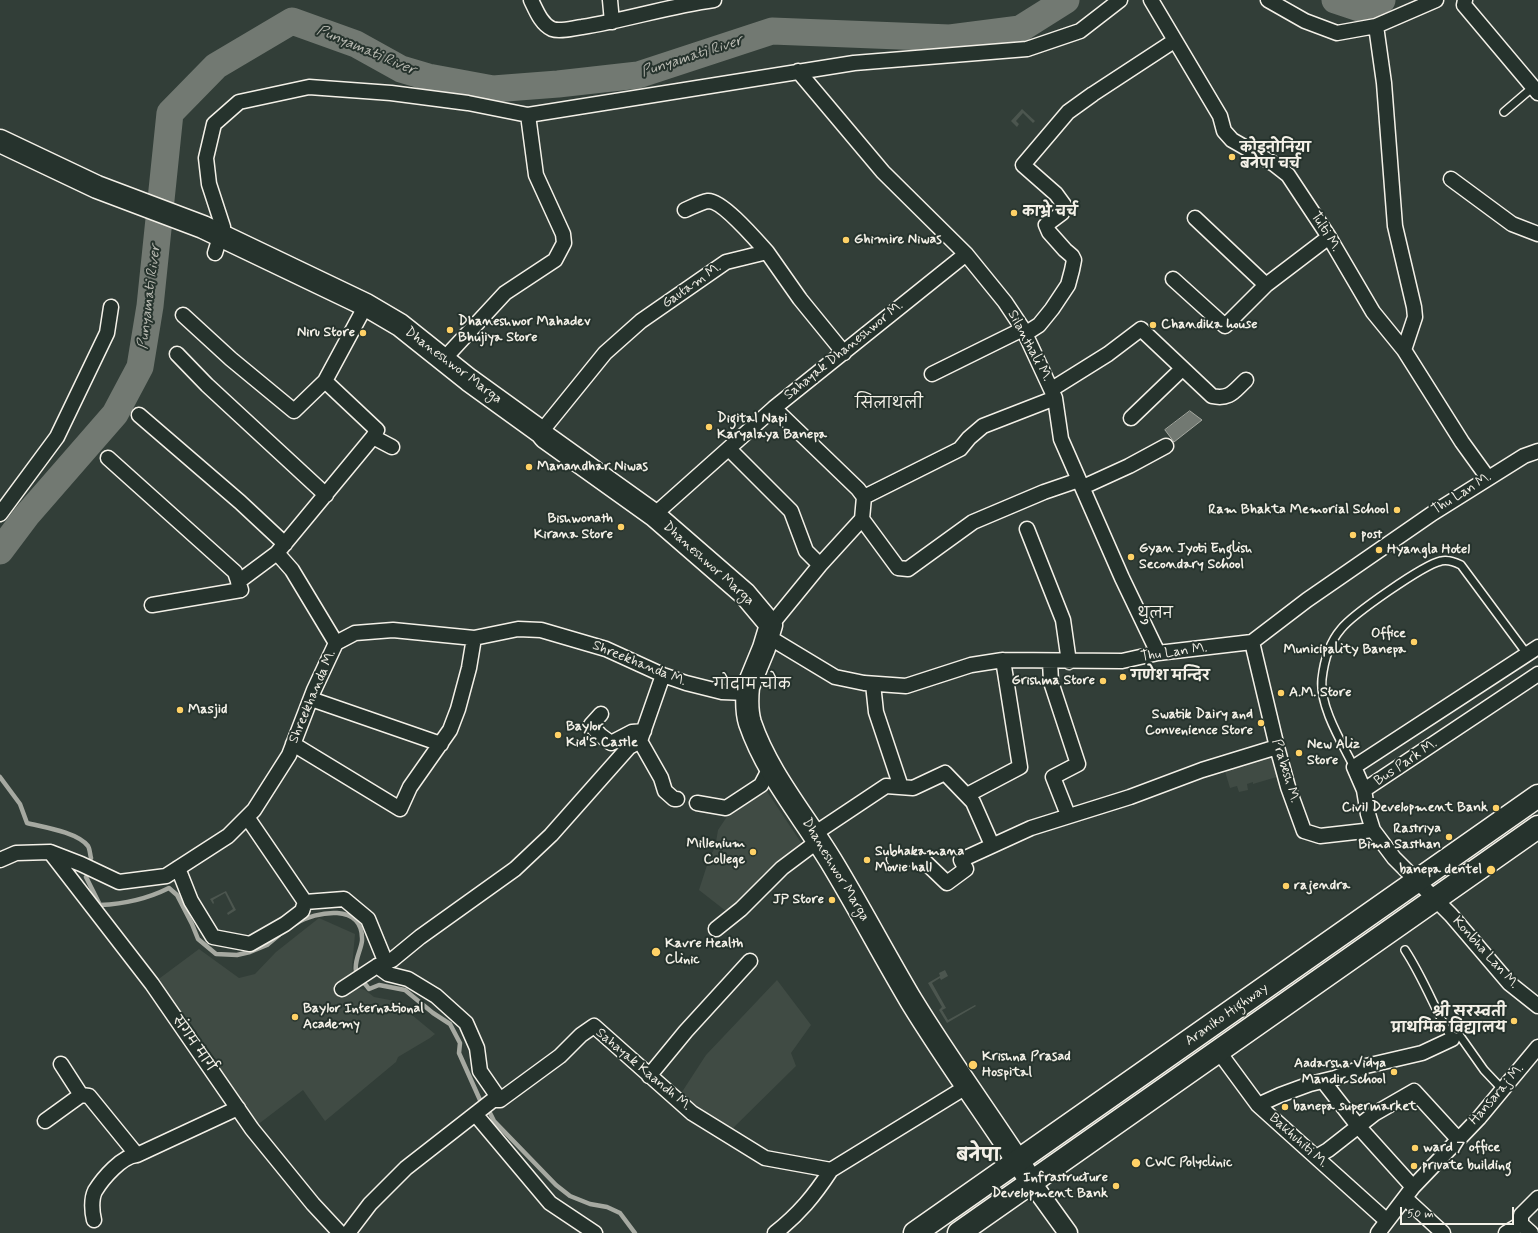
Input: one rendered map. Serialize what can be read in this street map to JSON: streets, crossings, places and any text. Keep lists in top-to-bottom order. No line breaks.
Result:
{"streets":{"main road":["Dhaneshwor Marga","Araniko Highway"],"street":["Tulti M.","Gautam M.","Silanthali M.","Sahayak Dhaneshwor M.","Thu Lan M.","Shreekhanda M.","Bus Park M.","Prabesh M.","Konbha Lan M.","संगम मार्ग","Sahayak Kaandh M.","Hansaraj M.","Bakhuhiti M."]},"crossings":[["Tulti M.","Thu Lan M."],["Gautam M.","Dhaneshwor Marga"],["Silanthali M.","Sahayak Dhaneshwor M."],["Silanthali M.","Thu Lan M."],["Sahayak Dhaneshwor M.","Dhaneshwor Marga"],["Dhaneshwor Marga","Thu Lan M."],["Dhaneshwor Marga","Shreekhanda M."],["Dhaneshwor Marga","Araniko Highway"],["Thu Lan M.","Prabesh M."],["Shreekhanda M.","संगम मार्ग"],["Bus Park M.","Prabesh M."],["Bus Park M.","Konbha Lan M."],["Bus Park M.","Araniko Highway"],["Konbha Lan M.","Araniko Highway"],["Araniko Highway","Bakhuhiti M."],["Hansaraj M.","Bakhuhiti M."]],"districts":["सिलाथली","थुलन","गाेदाम चाेक","बनेपा"],"water":["Punyamati River"],"places":["कोइनोनिया बनेपा चर्च","काभ्रे चर्च","Ghimire Niwas","Chandika house","Dhaneshwor Mahadev Bhujiya Store","Niru Store","Digital Napi Karyalaya Banepa","Manandhar Niwas","Ram Bhakta Memorial School","Bishwonath Kirana Store","post","Hyangla Hotel","Gyan Jyoti English Secondary School","Office Municipality Banepa","गणेश मन्दिर","Grishma Store","A.M. Store","Masjid","Swatik Dairy and Convenience Store","Baylor Kid'S Castle","New Aliz Store","Civil Development Bank","Rastriya Bima Sasthan","Millenium College","Subhakamana Movie hall","banepa dentel","rajendra","JP Store","Kavre Health Clinic","Baylor International Academy","श्री सरस्वती प्राथमिक विद्यालय","Krishna Prasad Hospital","Aadarsha Vidya Mandir School","banepa supermarket","ward 7 office","CWC Polyclinic","private building","Infrastructure Development Bank"],"scale_bar":"50 m"}
